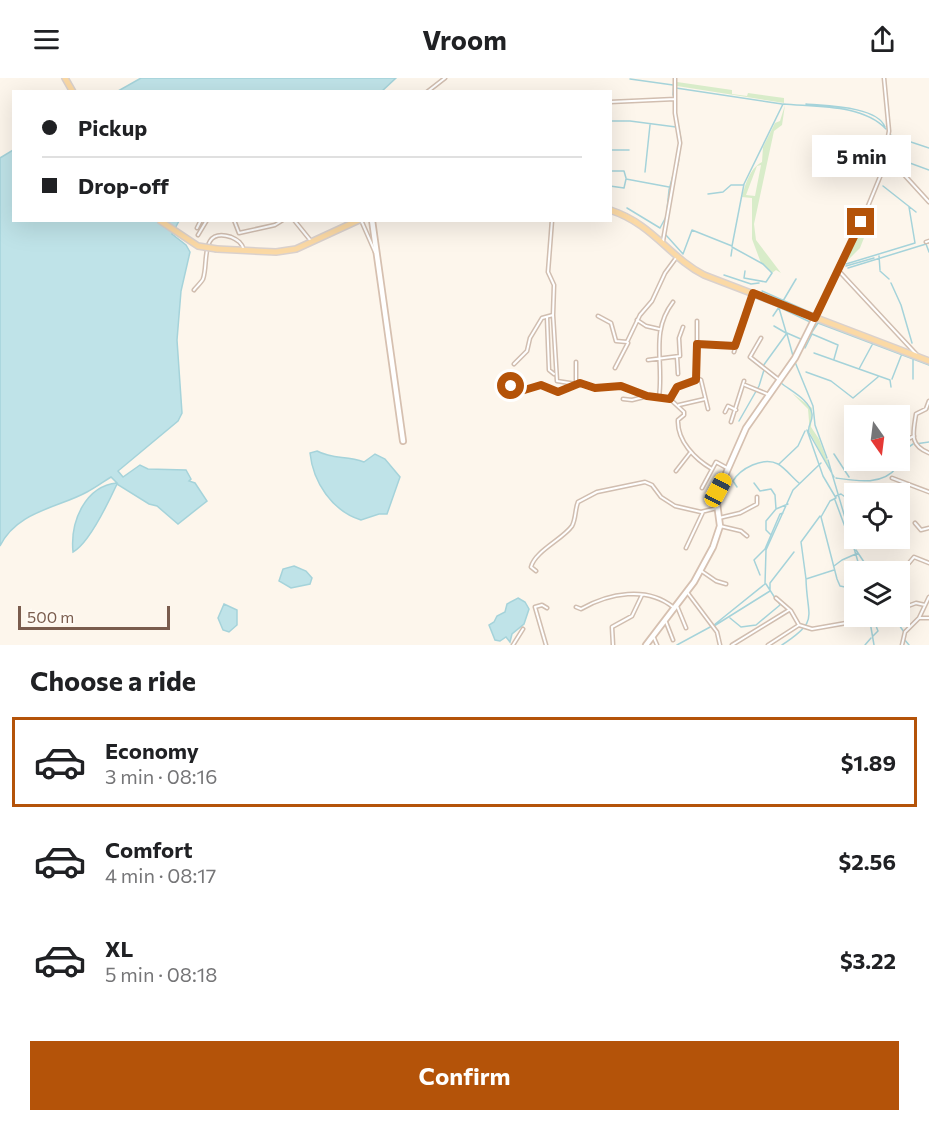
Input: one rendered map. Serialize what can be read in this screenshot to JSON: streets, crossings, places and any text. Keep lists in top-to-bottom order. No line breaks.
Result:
{"scale_bar":"500 m","north":"bottom","page":{"header":"Vroom","banner":["Pickup","Drop-off"],"bubble":"5 min","scale":"500 m","heading":"Choose a ride","list":[{"name":"Economy","note":"3 min · 08:16","value":"$1.89"},{"name":"Comfort","note":"4 min · 08:17","value":"$2.56"},{"name":"XL","note":"5 min · 08:18","value":"$3.22"}],"buttons":"Confirm"}}
